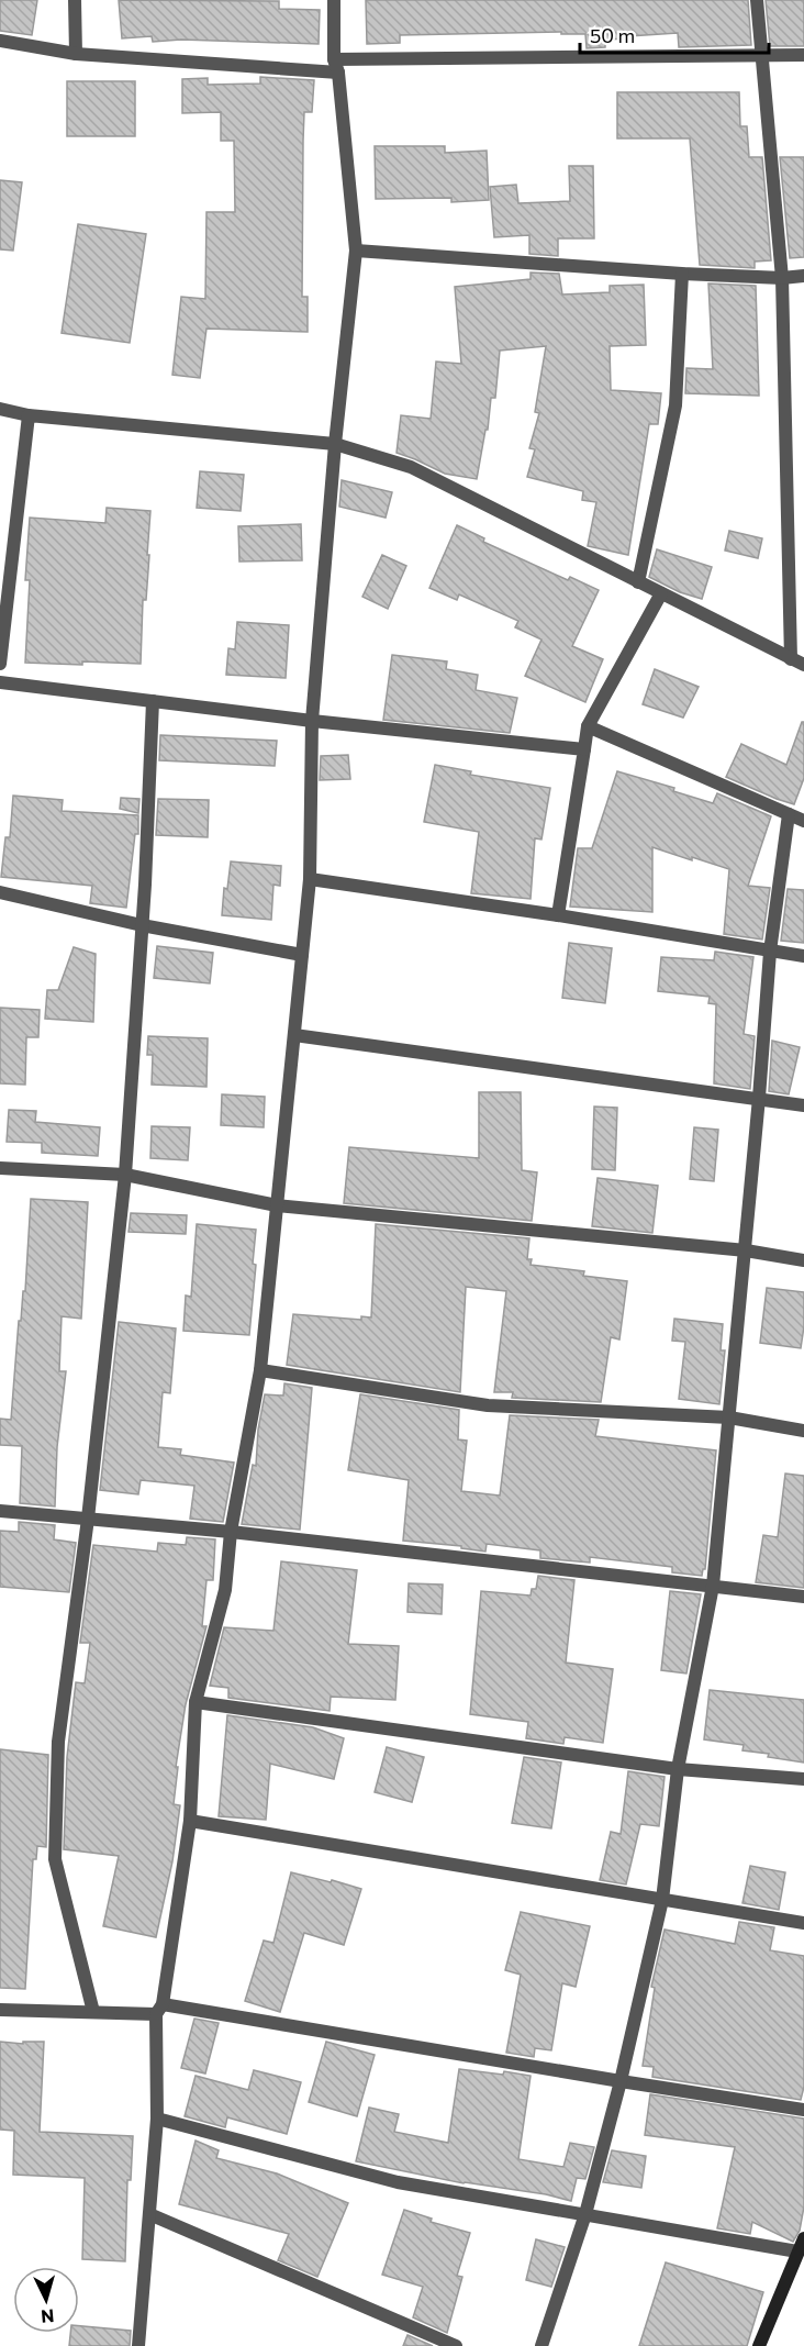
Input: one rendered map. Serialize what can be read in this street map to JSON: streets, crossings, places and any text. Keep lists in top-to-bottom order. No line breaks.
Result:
{"scale_bar":"50 m","north":"bottom"}
